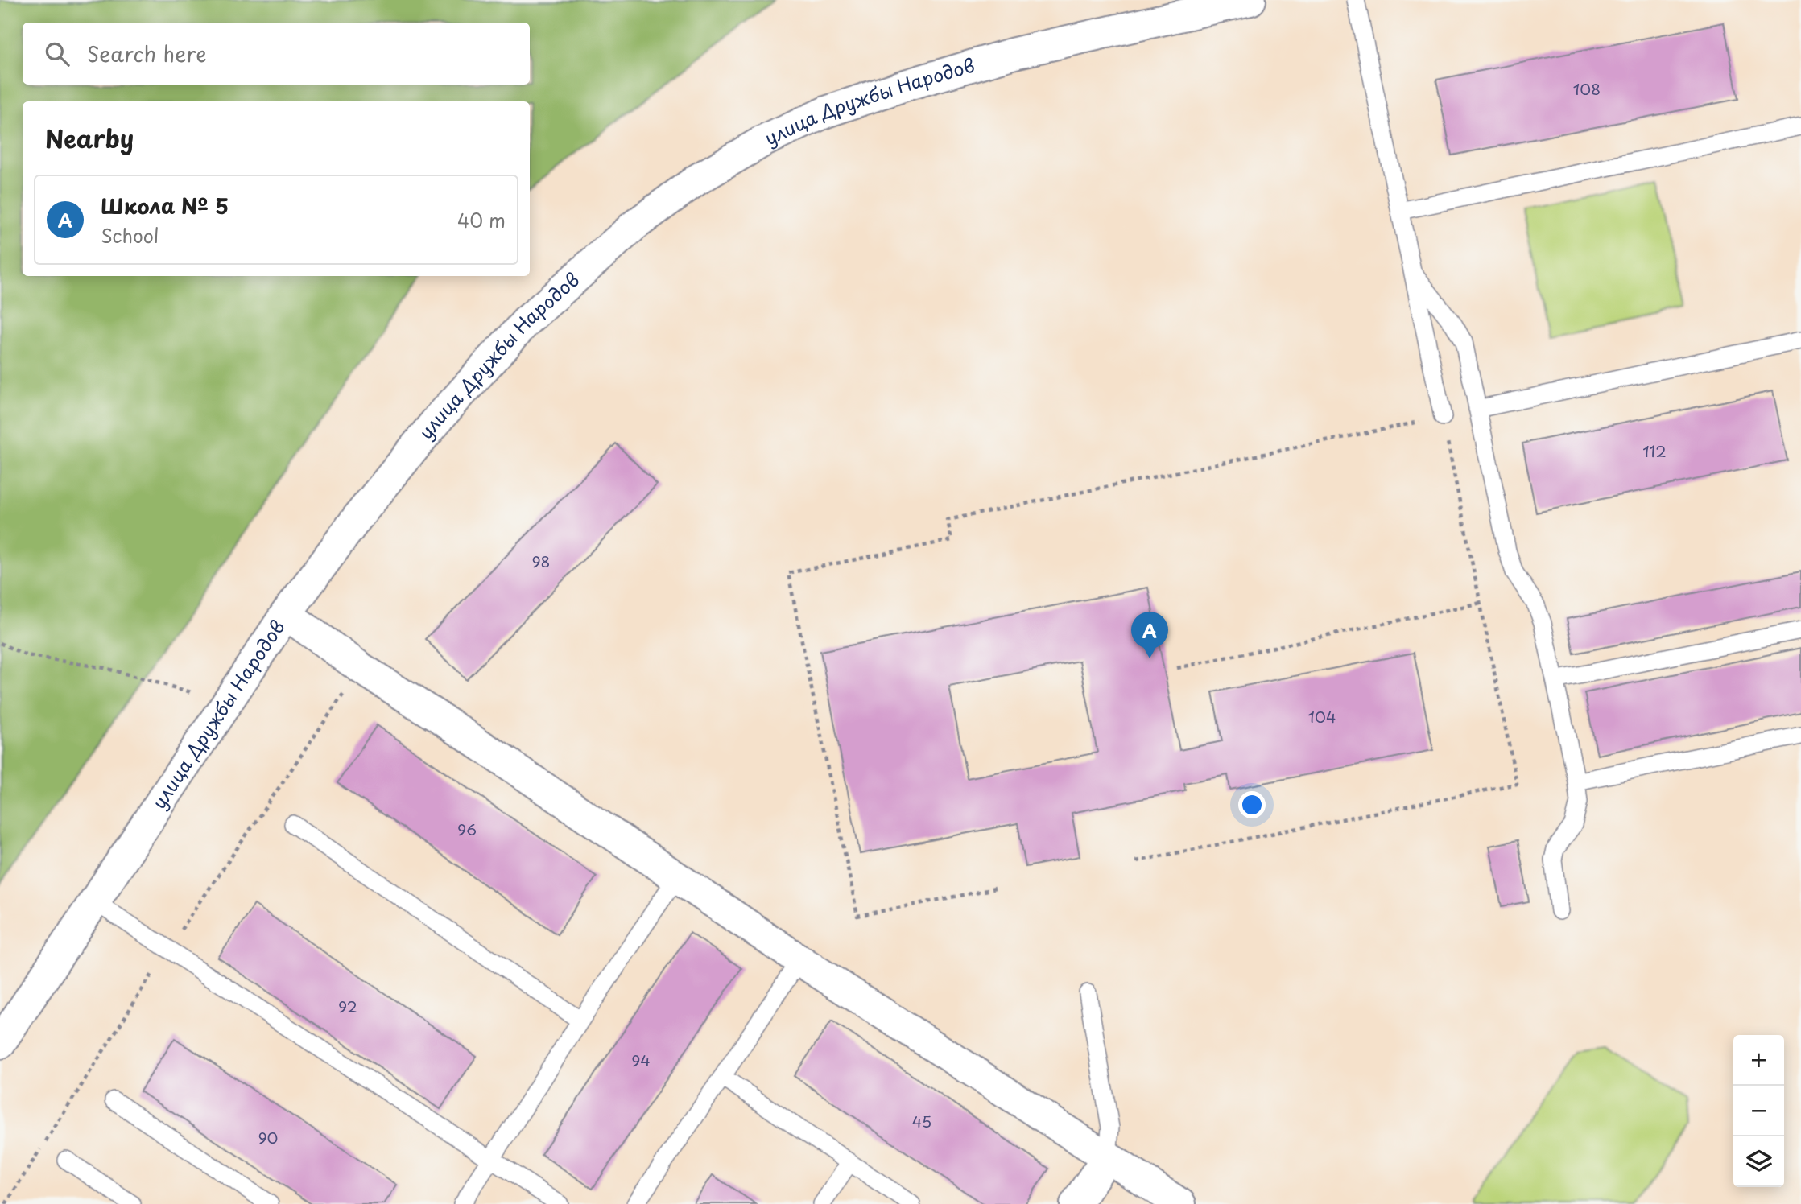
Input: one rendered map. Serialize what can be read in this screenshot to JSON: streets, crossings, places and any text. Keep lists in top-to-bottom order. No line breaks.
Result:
{"streets":{"street":["улица Дружбы Народов"]},"house_numbers":["108","112","98","104","96","92","94","45","90"],"page":{"search":"Search here","heading":"Nearby","list":[{"mark":"A","name":"Школа № 5","note":"School","value":"40 m"}],"pins":"A","map_buttons":["+","−"]}}
